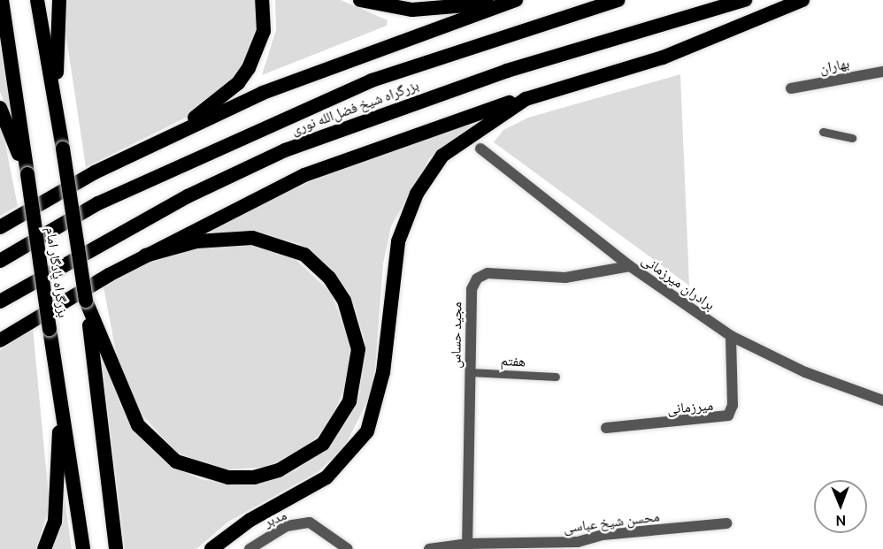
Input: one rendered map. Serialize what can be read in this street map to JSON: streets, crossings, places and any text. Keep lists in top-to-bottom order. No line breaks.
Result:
{"streets":{"highway":["بزرگراه شیخ فضل‌الله نوری","بزرگراه یادگار امام"],"street":["بهاران","برادران میرزمانی","مجید حساس","میرزمانی","مدبر","محسن شیخ عباسی"],"lane":["هفتم"]},"crossings":[["برادران میرزمانی","مجید حساس"],["برادران میرزمانی","میرزمانی"],["مجید حساس","هفتم"],["مجید حساس","محسن شیخ عباسی"]],"north":"bottom"}
